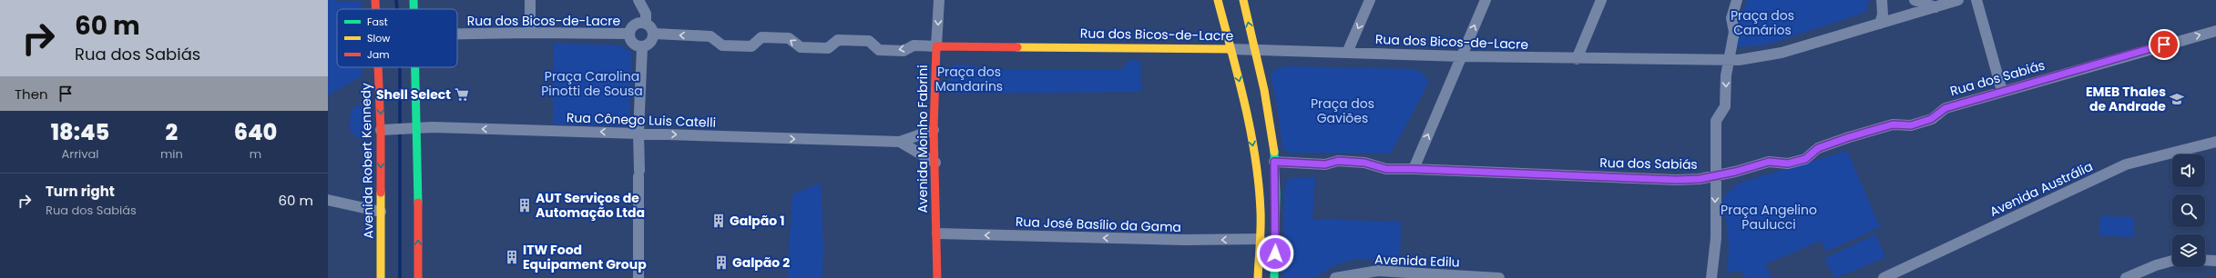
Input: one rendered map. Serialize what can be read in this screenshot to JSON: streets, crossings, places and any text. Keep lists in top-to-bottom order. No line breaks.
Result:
{"streets":{"street":["Rua dos Bicos-de-Lacre","Rua dos Sabiás","Rua Cônego Luis Catelli","Avenida Moinho Fabrini","Avenida Robert Kennedy","Avenida Austrália","Rua José Basílio da Gama","Avenida Edilu"]},"crossings":[["Rua dos Bicos-de-Lacre","Avenida Moinho Fabrini"],["Rua Cônego Luis Catelli","Avenida Moinho Fabrini"],["Rua Cônego Luis Catelli","Avenida Robert Kennedy"],["Avenida Moinho Fabrini","Rua José Basílio da Gama"]],"one_way":["Rua José Basílio da Gama"],"parks":["Praça dos Canários","Praça dos Mandarins","Praça Carolina Pinotti de Sousa","Praça dos Gaviões","Praça Angelino Paulucci"],"places":{"supermarket":["Shell Select"],"school or university":["EMEB Thales de Andrade"],"building":["AUT Serviços de Automação Ltda","Galpão 1","ITW Food Equipament Group","Galpão 2"]},"legend":["Fast","Slow","Jam"],"page":{"turn":["60 m","Rua dos Sabiás"],"then":"Then","eta":["18:45","Arrival","2","min","640","m"],"list":[{"name":"Turn right","note":"Rua dos Sabiás","value":"60 m"}]}}
